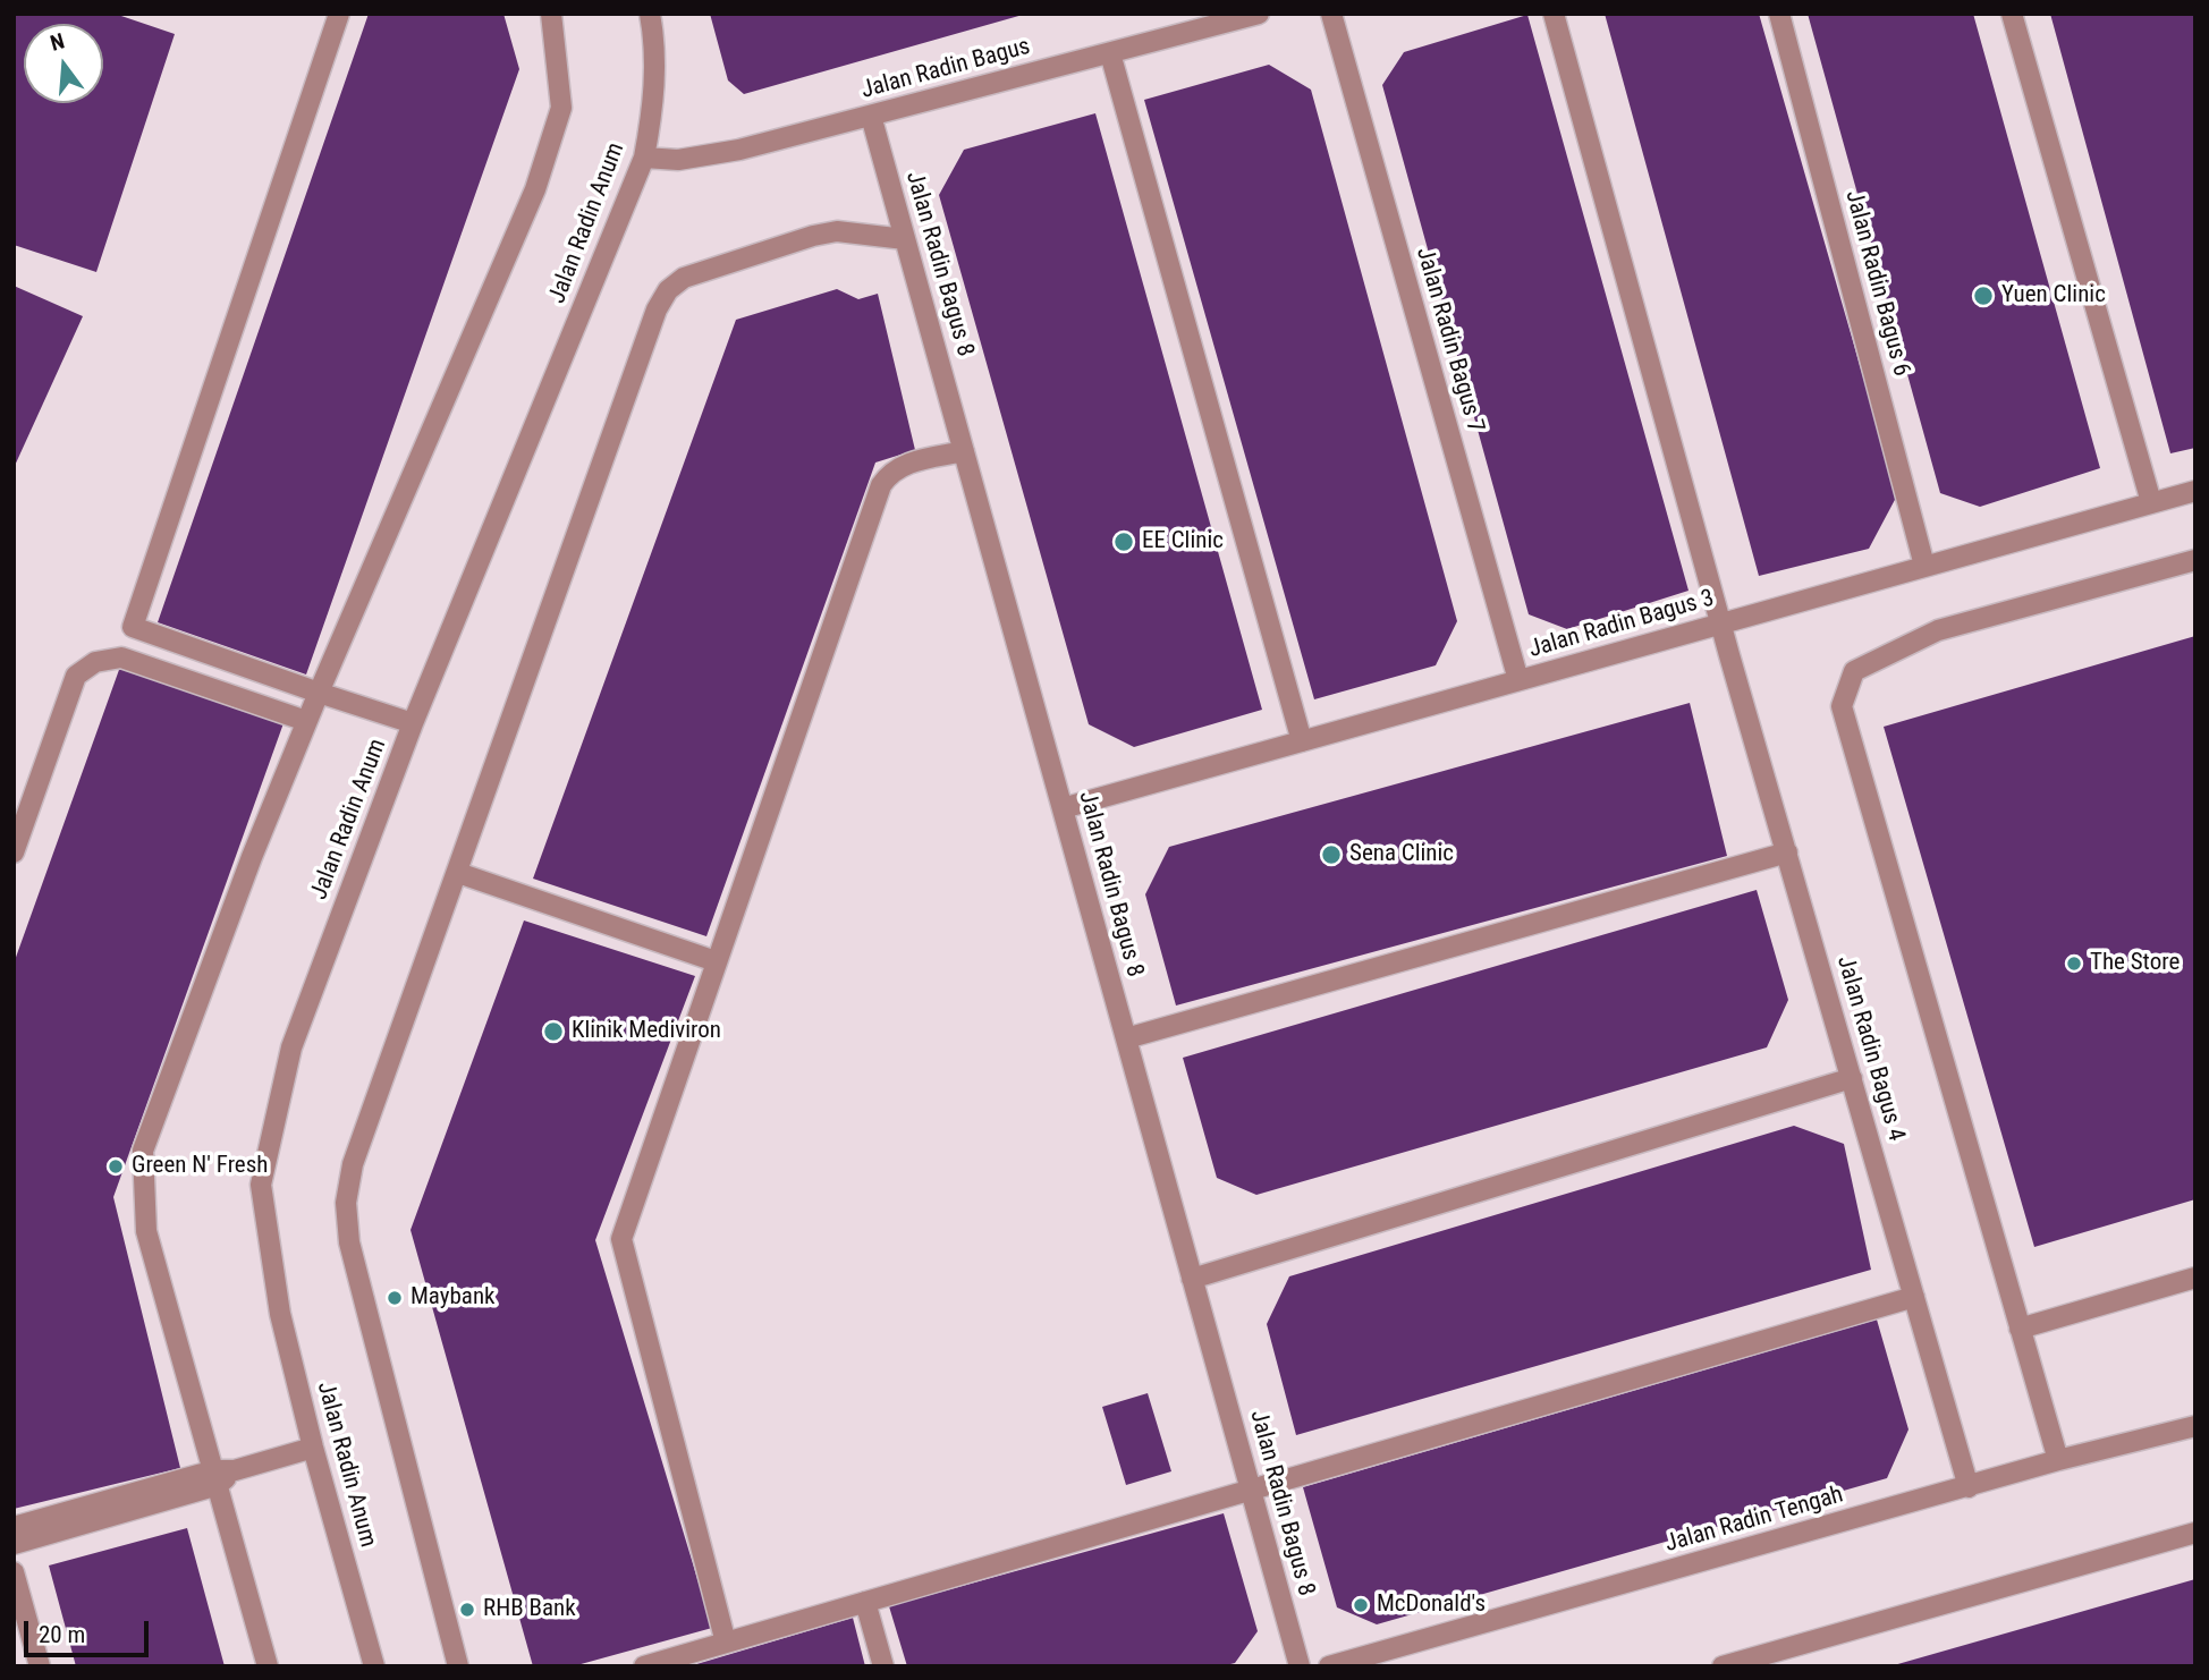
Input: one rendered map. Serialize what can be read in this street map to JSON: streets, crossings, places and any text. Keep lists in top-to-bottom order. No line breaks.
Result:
{"streets":{"street":["Jalan Radin Bagus","Jalan Radin Anum","Jalan Radin Bagus 8","Jalan Radin Bagus 6","Jalan Radin Bagus 7","Jalan Radin Bagus 3","Jalan Radin Bagus 4","Jalan Radin Tengah"]},"crossings":[["Jalan Radin Bagus","Jalan Radin Anum"],["Jalan Radin Bagus","Jalan Radin Bagus 8"],["Jalan Radin Bagus 8","Jalan Radin Bagus 3"],["Jalan Radin Bagus 6","Jalan Radin Bagus 3"],["Jalan Radin Bagus 7","Jalan Radin Bagus 3"],["Jalan Radin Bagus 3","Jalan Radin Bagus 4"],["Jalan Radin Bagus 4","Jalan Radin Tengah"]],"places":["Yuen Clinic","EE Clinic","Sena Clinic","The Store","Klinik Mediviron","Green N' Fresh","Maybank","McDonald's","RHB Bank"],"scale_bar":"20 m","north":"top"}
